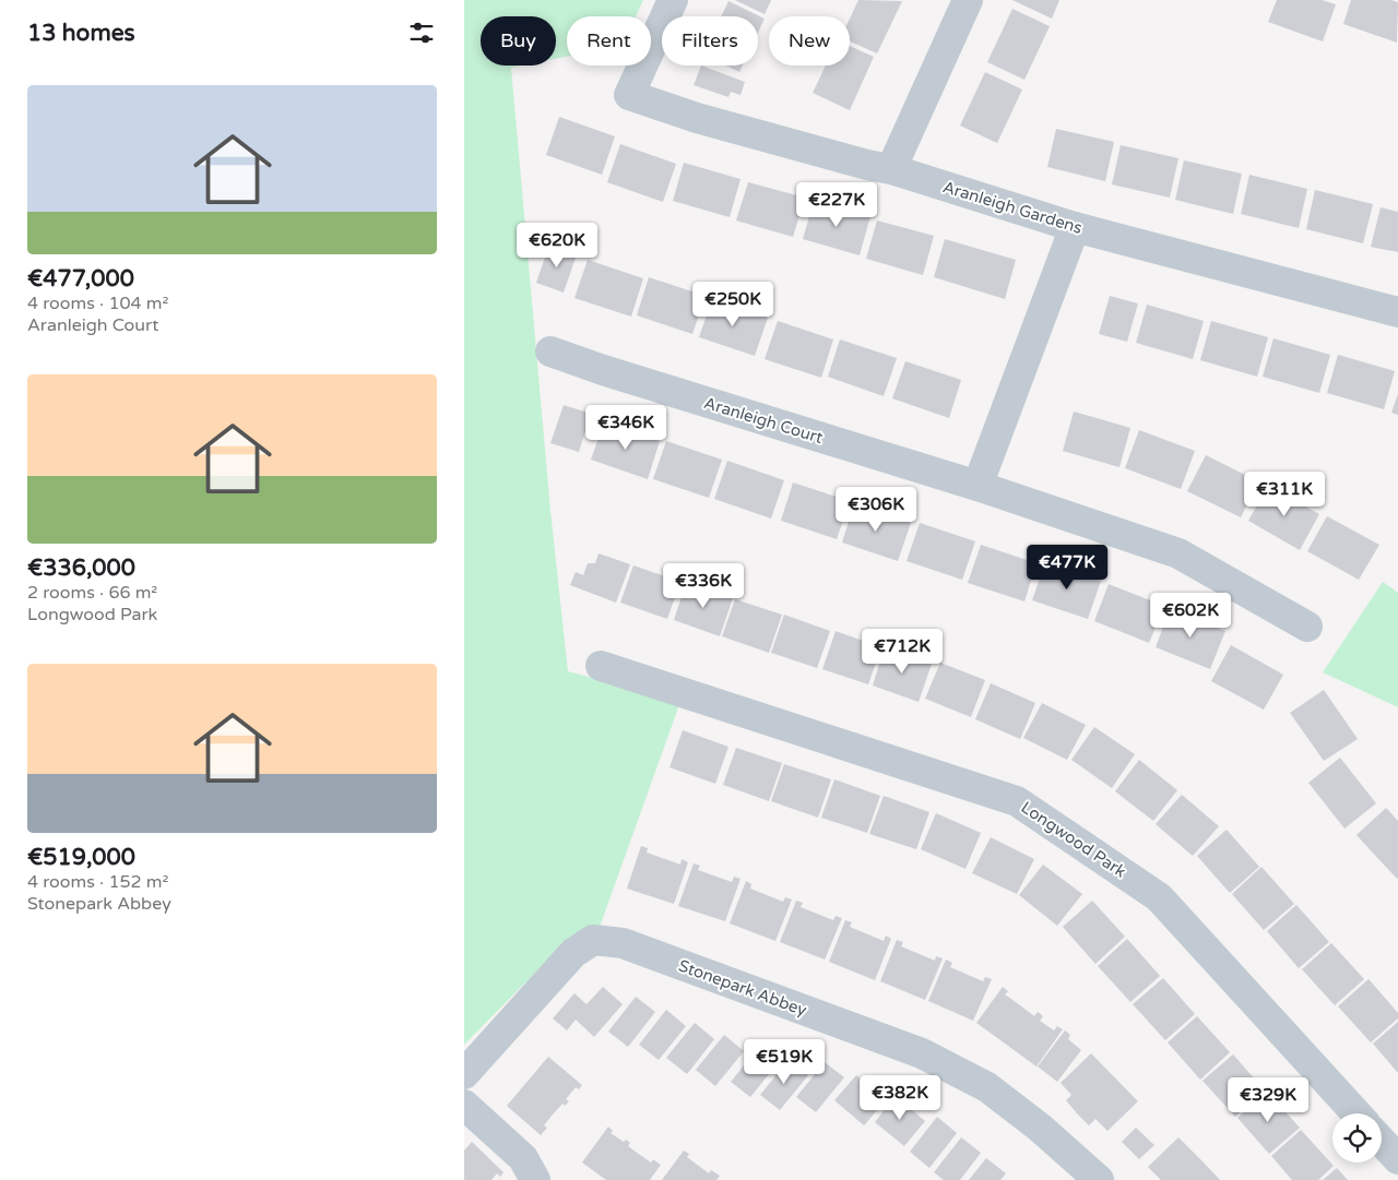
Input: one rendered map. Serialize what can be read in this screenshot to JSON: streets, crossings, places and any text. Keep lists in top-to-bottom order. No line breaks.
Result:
{"streets":{"street":["Aranleigh Gardens","Aranleigh Court","Longwood Park","Stonepark Abbey"]},"page":{"heading":"13 homes","chip":["Buy","Rent","Filters","New"],"list":[{"name":"€477,000","note":"4 rooms · 104 m² · Aranleigh Court"},{"name":"€336,000","note":"2 rooms · 66 m² · Longwood Park"},{"name":"€519,000","note":"4 rooms · 152 m² · Stonepark Abbey"}],"price":["€227K","€620K","€250K","€346K","€311K","€306K","€477K","€336K","€602K","€712K","€519K","€382K","€329K"]}}
